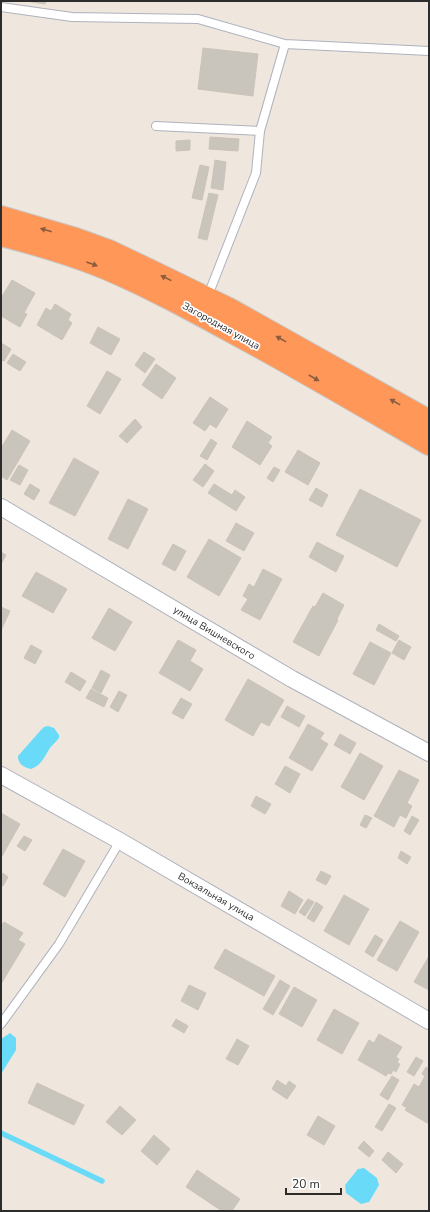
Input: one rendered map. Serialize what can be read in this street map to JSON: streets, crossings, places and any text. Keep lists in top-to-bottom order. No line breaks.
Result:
{"streets":{"highway":["Загородная улица"],"street":["улица Вишневского","Вокзальная улица"]},"scale_bar":"20 m"}
